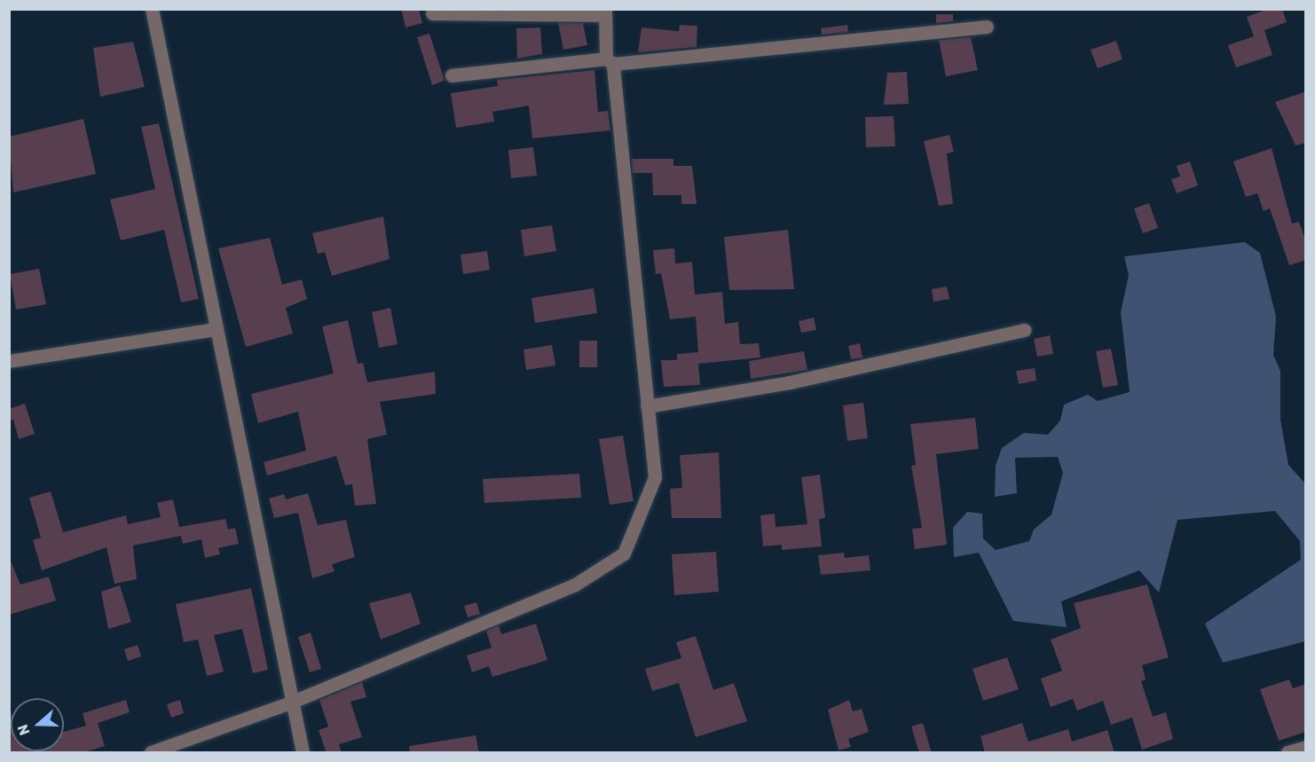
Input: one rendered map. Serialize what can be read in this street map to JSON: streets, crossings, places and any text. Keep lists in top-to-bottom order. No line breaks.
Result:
{"north":"left"}
